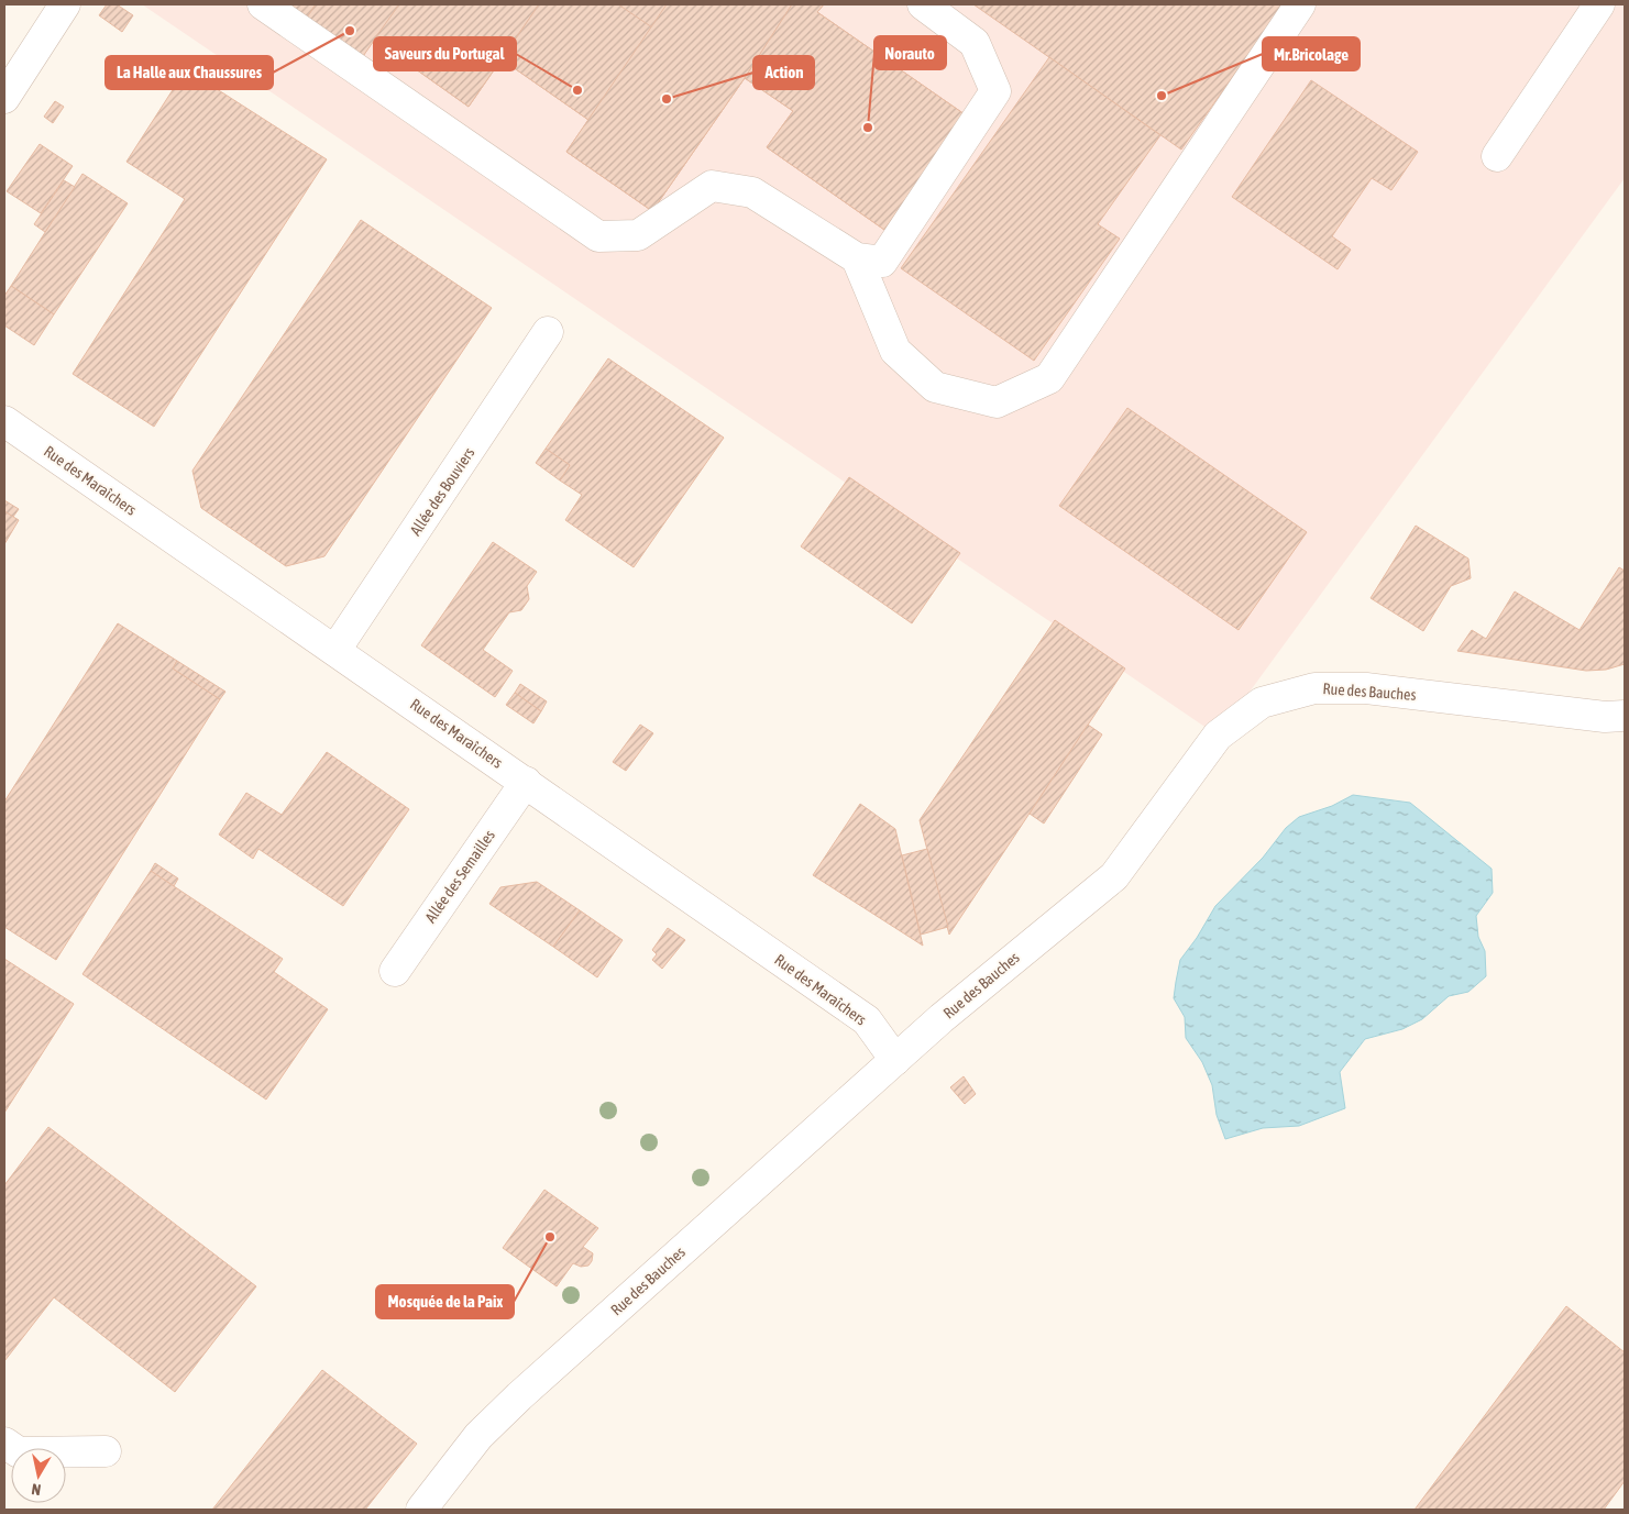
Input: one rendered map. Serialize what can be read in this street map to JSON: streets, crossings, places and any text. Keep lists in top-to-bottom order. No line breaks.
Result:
{"streets":{"street":["Rue des Maraîchers","Allée des Bouviers","Rue des Bauches","Allée des Semailles"]},"crossings":[["Rue des Maraîchers","Allée des Bouviers"],["Rue des Maraîchers","Rue des Bauches"],["Rue des Maraîchers","Allée des Semailles"]],"places":["La Halle aux Chaussures","Saveurs du Portugal","Mr.Bricolage","Action","Norauto","Mosquée de la Paix"],"north":"bottom"}
